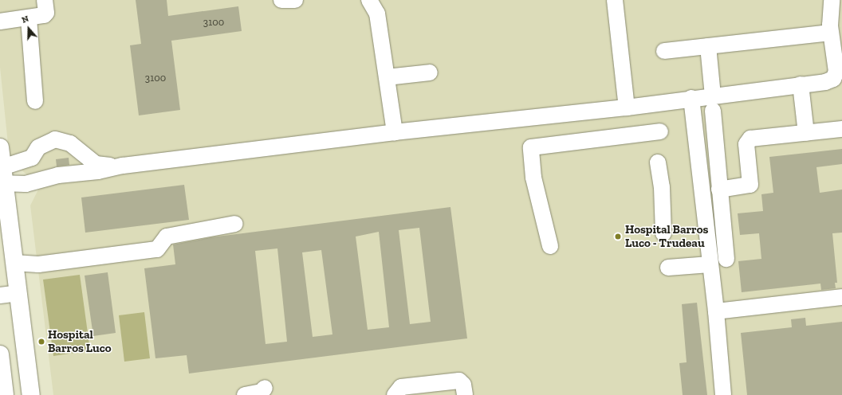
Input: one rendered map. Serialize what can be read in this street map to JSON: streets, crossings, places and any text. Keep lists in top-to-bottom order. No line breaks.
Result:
{"places":["Hospital Barros Luco - Trudeau","Hospital Barros Luco"],"house_numbers":["3100","3100"],"north":"top"}
